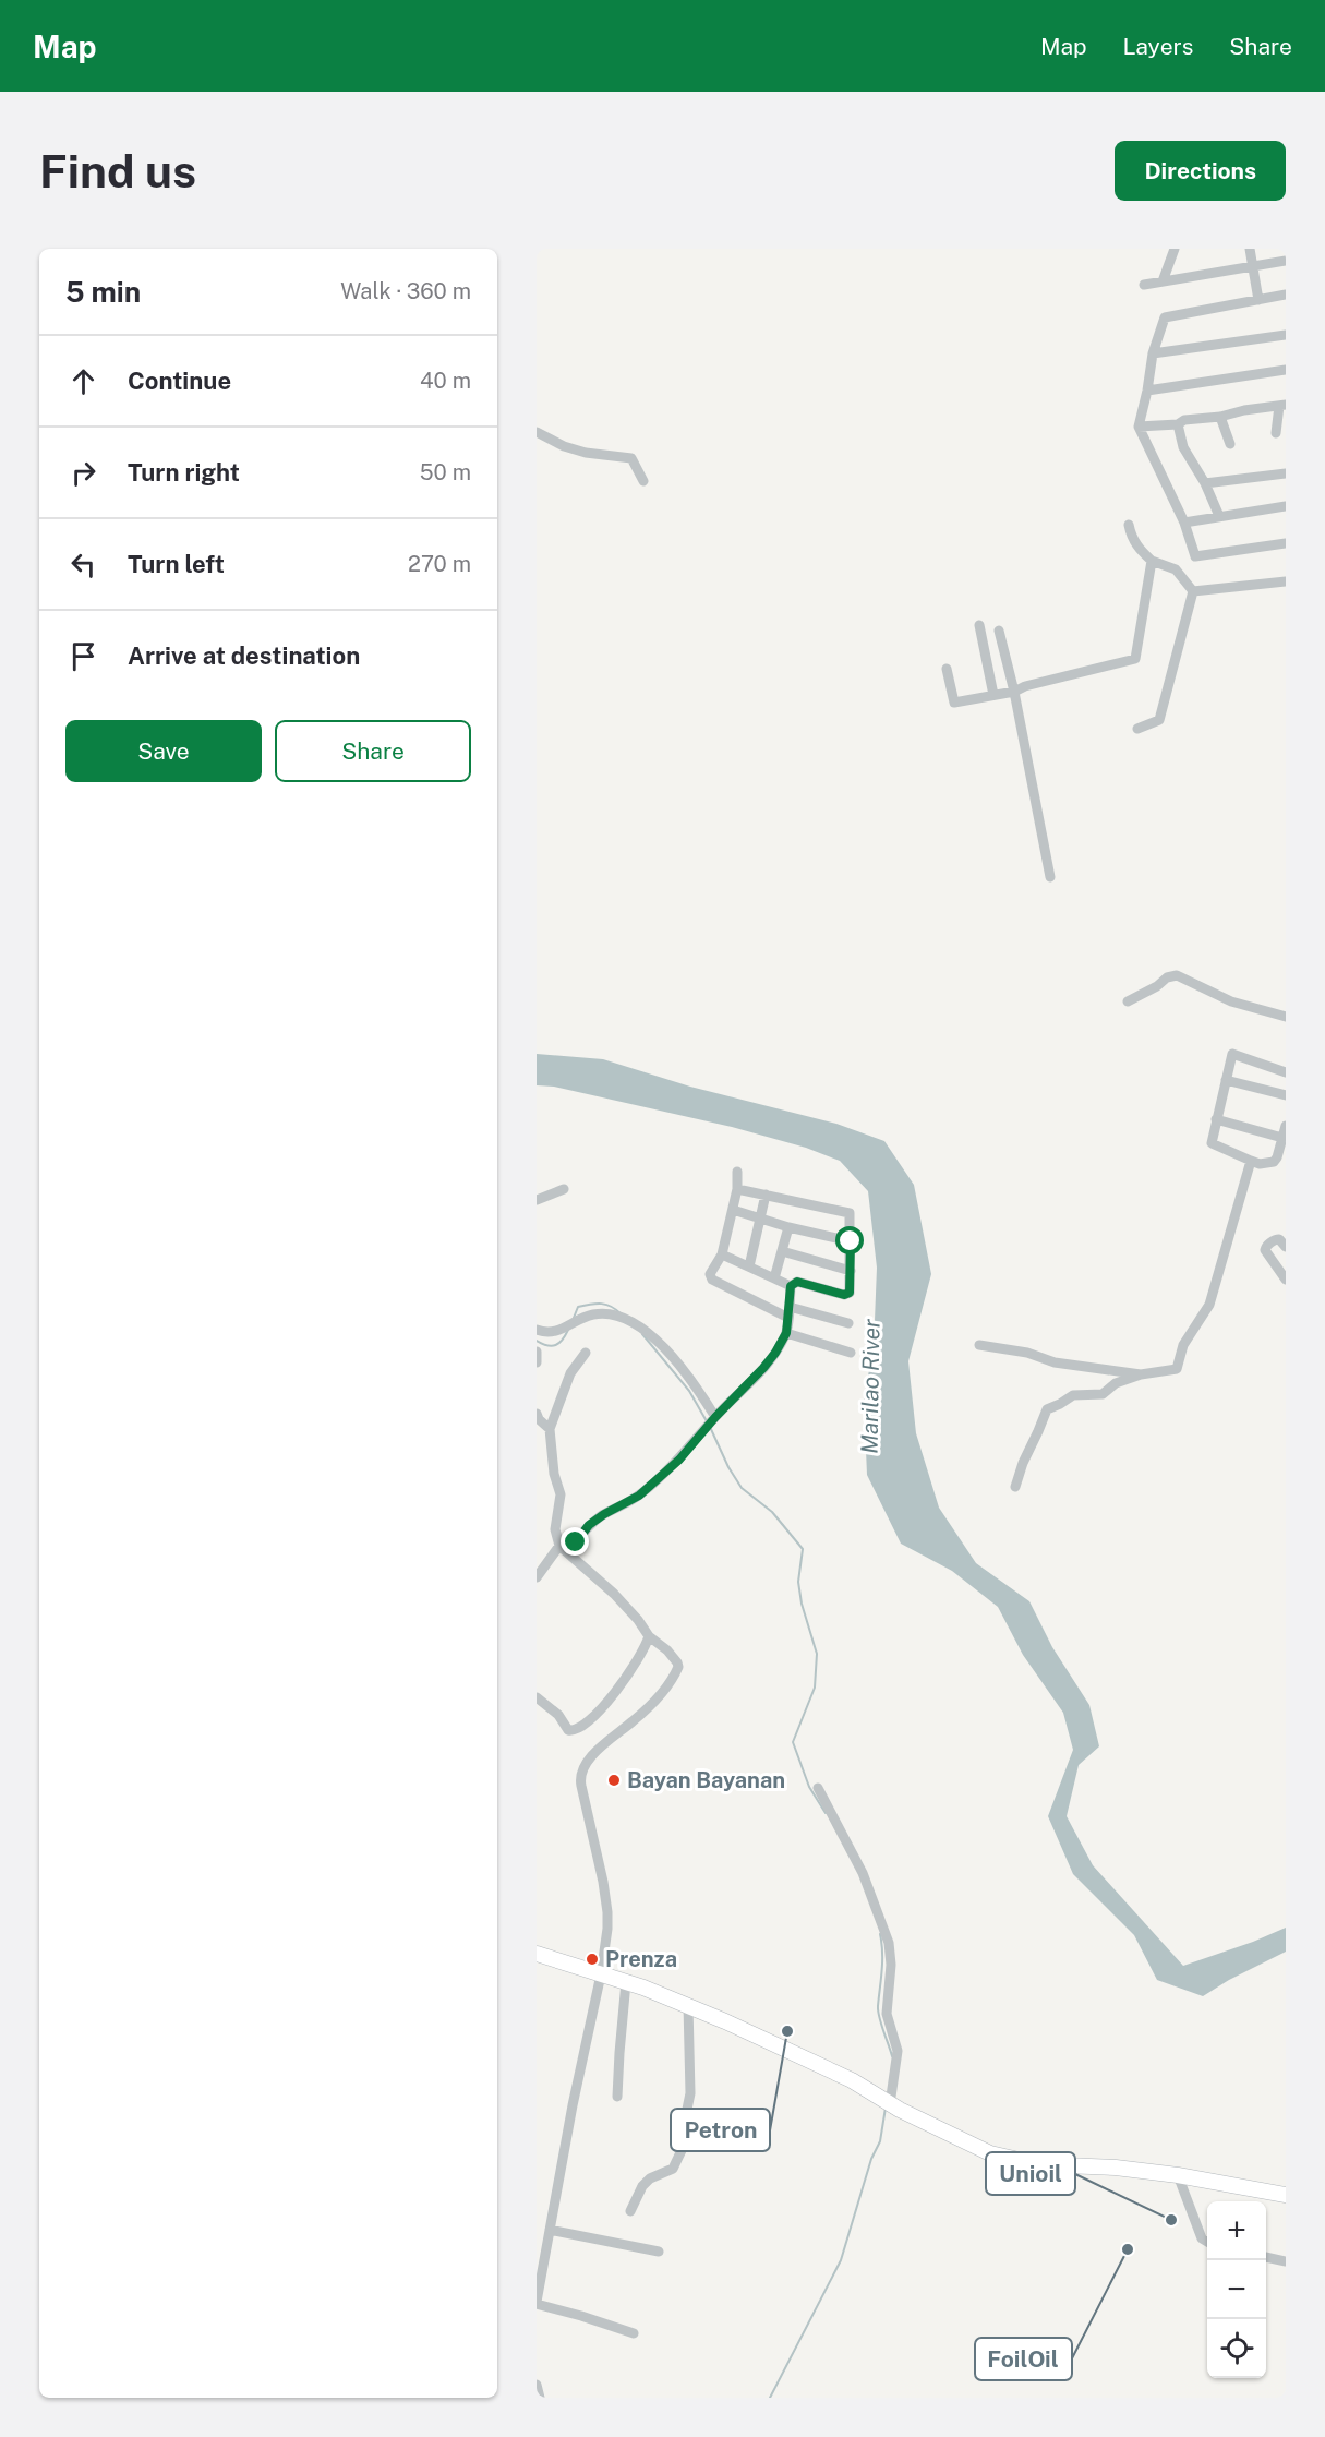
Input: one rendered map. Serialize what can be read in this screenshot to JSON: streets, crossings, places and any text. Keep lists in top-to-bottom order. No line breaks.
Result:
{"water":["Marilao River"],"places":["Bayan Bayanan","Prenza","Petron","Unioil","FoilOil"],"page":{"header":"Map","nav":["Map","Layers","Share"],"buttons":["Directions",["Save","Share"]],"title":"Find us","heading":["5 min","Walk · 360 m"],"list":[["Continue","40 m"],["Turn right","50 m"],["Turn left","270 m"],"Arrive at destination"],"map_buttons":["+","−"]}}
